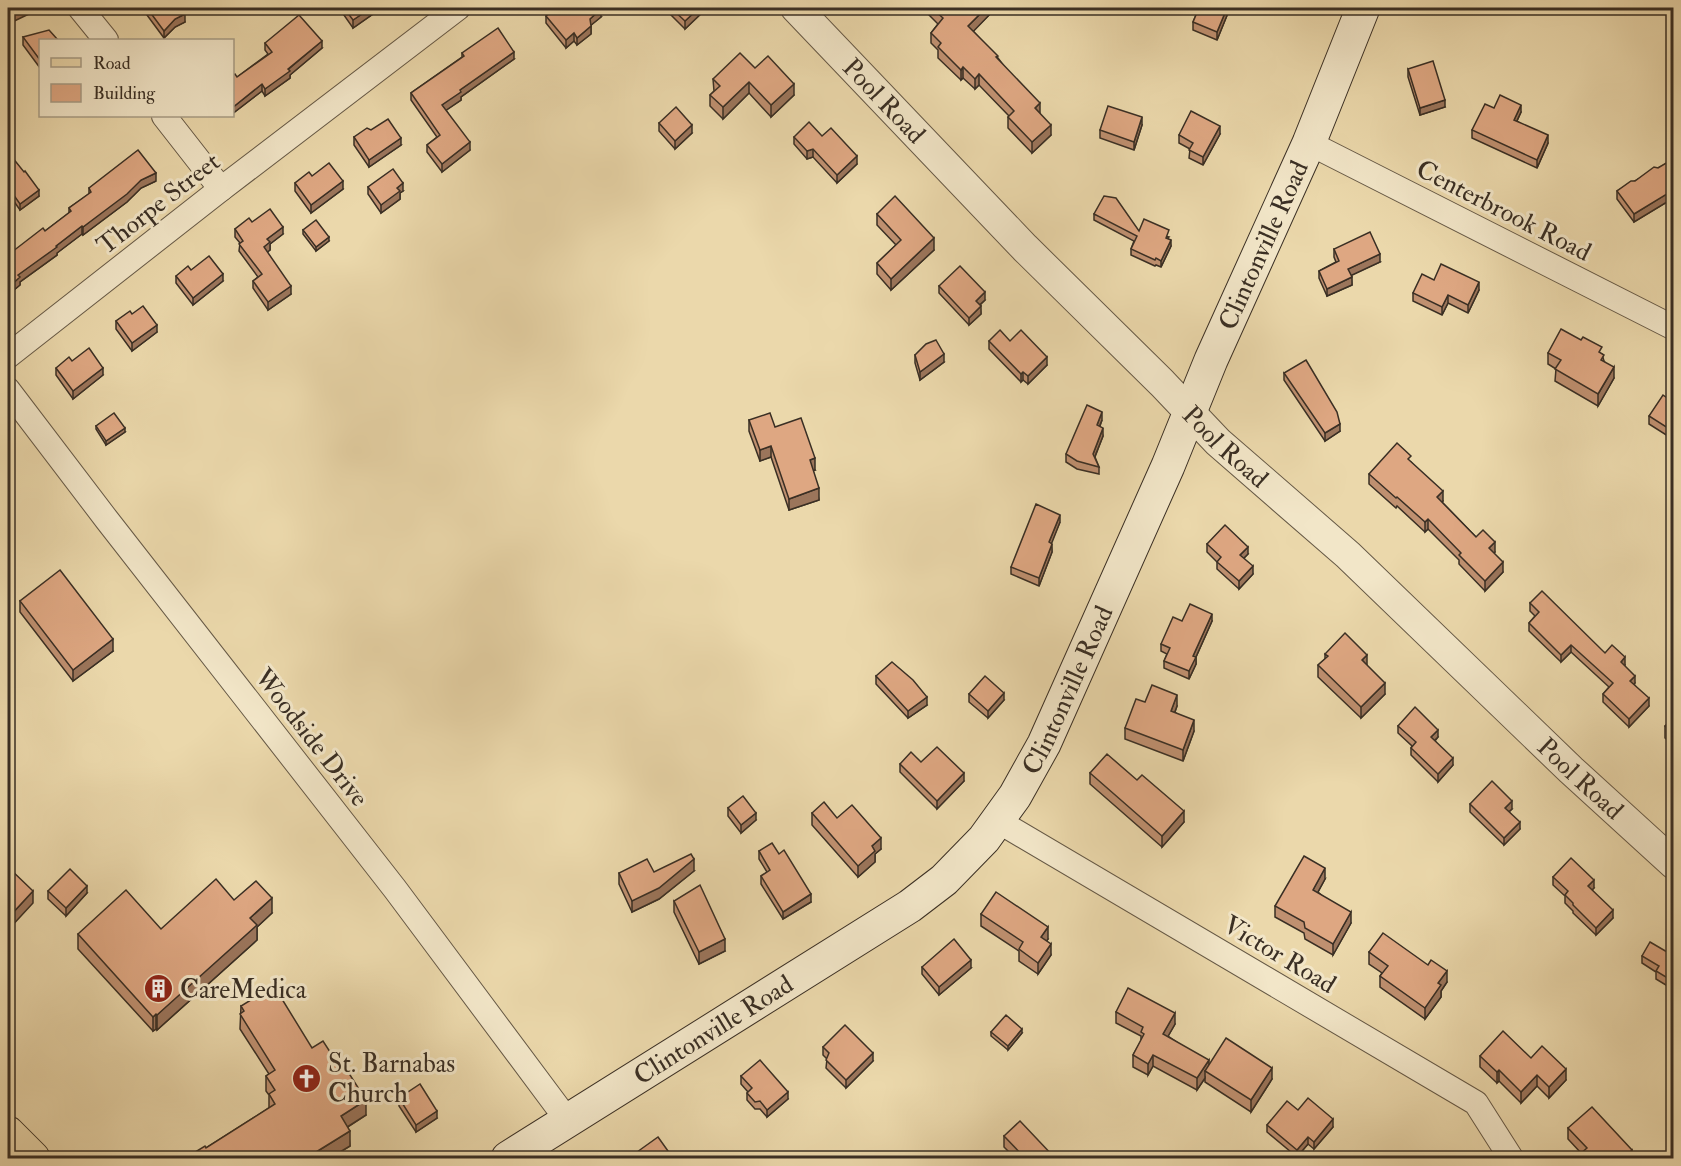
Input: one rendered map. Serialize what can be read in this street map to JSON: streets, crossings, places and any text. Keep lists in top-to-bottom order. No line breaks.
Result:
{"streets":{"main road":["Clintonville Road"],"street":["Pool Road","Thorpe Street","Centerbrook Road","Woodside Drive","Victor Road"]},"crossings":[["Pool Road","Clintonville Road"],["Centerbrook Road","Clintonville Road"],["Clintonville Road","Woodside Drive"],["Clintonville Road","Victor Road"]],"places":{"building":["CareMedica"],"church":["St. Barnabas Church"]},"legend":["Road","Building"]}
